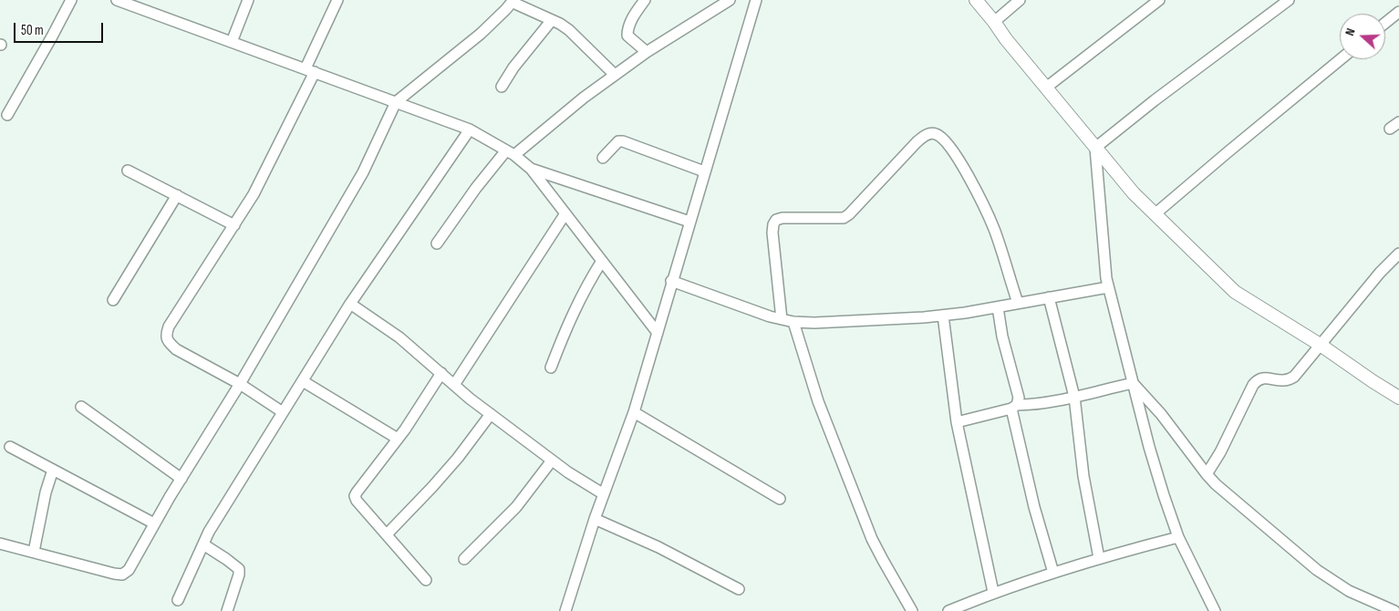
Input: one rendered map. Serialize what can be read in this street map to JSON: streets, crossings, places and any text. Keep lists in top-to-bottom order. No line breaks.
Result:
{"scale_bar":"50 m","north":"left"}
